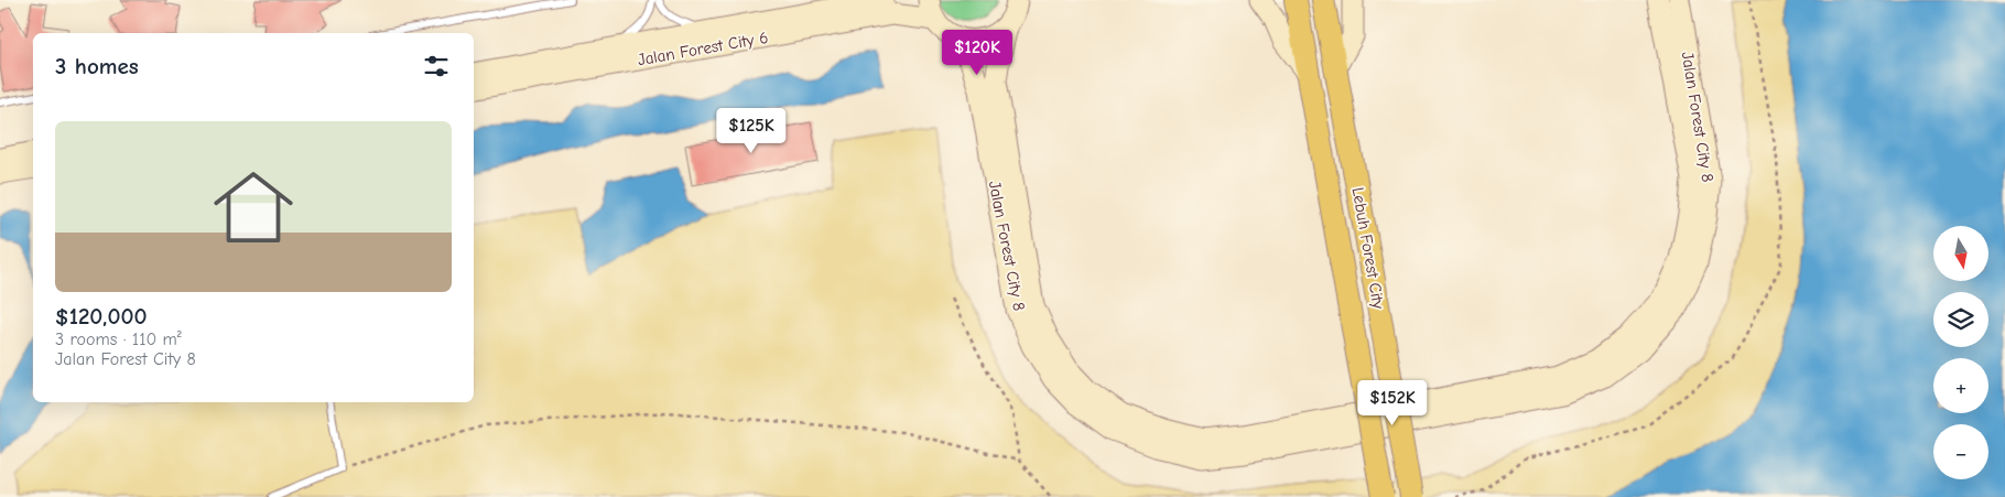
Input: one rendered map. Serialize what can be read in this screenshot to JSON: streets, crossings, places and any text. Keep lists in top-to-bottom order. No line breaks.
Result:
{"streets":{"main road":["Lebuh Forest City"],"street":["Jalan Forest City 6","Jalan Forest City 8"]},"crossings":[["Jalan Forest City 6","Jalan Forest City 8"]],"north":"bottom","page":{"price":["$120K","$125K","$152K"],"heading":"3 homes","list":[{"name":"$120,000","note":"3 rooms · 110 m² · Jalan Forest City 8"}],"map_buttons":["+","−"]}}
